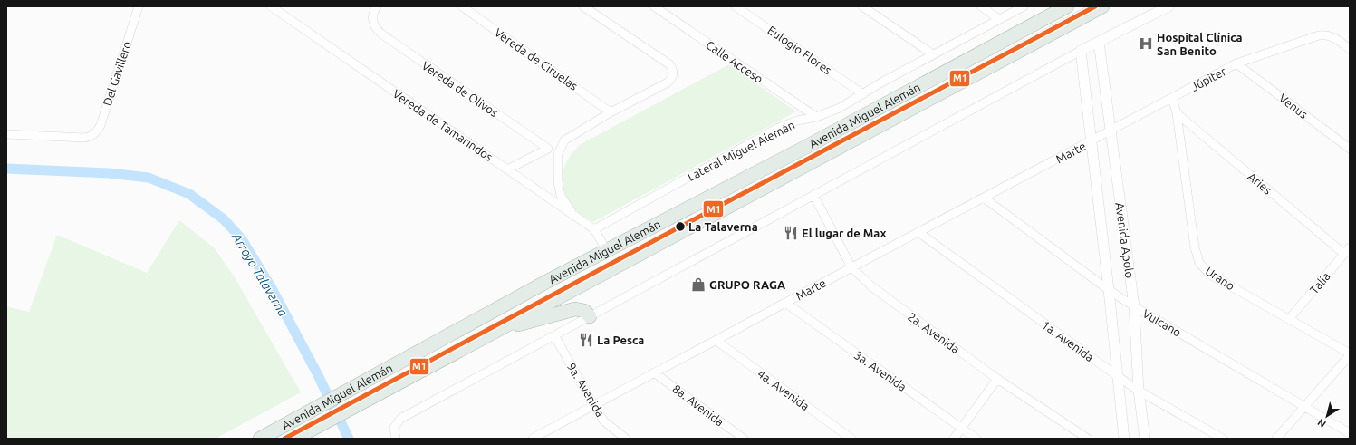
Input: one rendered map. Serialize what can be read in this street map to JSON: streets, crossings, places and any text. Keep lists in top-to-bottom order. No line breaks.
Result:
{"streets":{"highway":["Avenida Miguel Alemán"],"street":["Eulogio Flores","Vereda de Ciruelas","Calle Acceso","Del Gavillero","Júpiter","Vereda de Olivos","Venus","Vereda de Tamarindos","Lateral Miguel Alemán","Marte","Aries","Avenida Apolo","Urano","Talía","Vulcano","2a. Avenida","1a. Avenida","3a. Avenida","9a. Avenida","4a. Avenida","8a. Avenida"]},"crossings":[["Eulogio Flores","Lateral Miguel Alemán"],["Calle Acceso","Lateral Miguel Alemán"],["Júpiter","Venus"],["Júpiter","Marte"],["Júpiter","Avenida Apolo"],["Júpiter","Urano"],["Vereda de Olivos","Vereda de Tamarindos"],["Avenida Miguel Alemán","Vereda de Tamarindos"],["Vereda de Tamarindos","Lateral Miguel Alemán"],["Marte","Avenida Apolo"],["Marte","Vulcano"],["Marte","2a. Avenida"],["Marte","1a. Avenida"],["Marte","3a. Avenida"],["Marte","9a. Avenida"],["Marte","4a. Avenida"],["Marte","8a. Avenida"],["Aries","Urano"],["Aries","Talía"],["Avenida Apolo","Vulcano"],["Avenida Apolo","1a. Avenida"],["Urano","Talía"]],"water":["Arroyo Talaverna"],"places":{"hospital":["Hospital Clínica San Benito"],"other":["La Talaverna"],"restaurant":["El lugar de Max","La Pesca"],"shop":["GRUPO RAGA"]},"lines":["transit line M1"],"north":"bottom left"}
